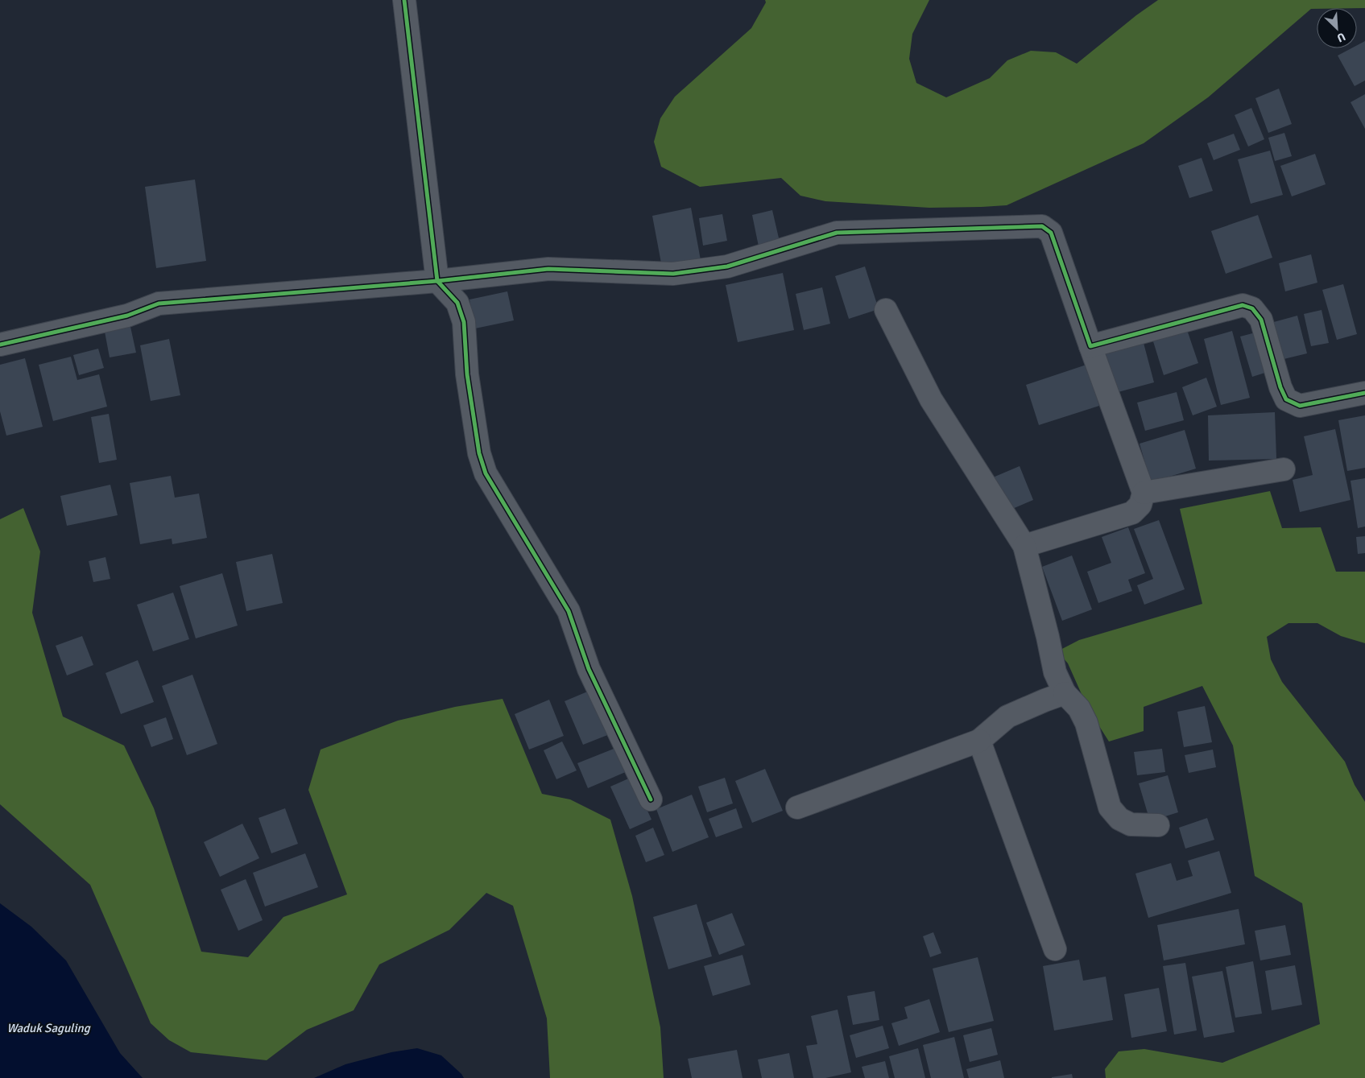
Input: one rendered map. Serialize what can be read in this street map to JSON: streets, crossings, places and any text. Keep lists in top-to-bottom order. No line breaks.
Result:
{"water":["Waduk Saguling"],"north":"bottom right"}
